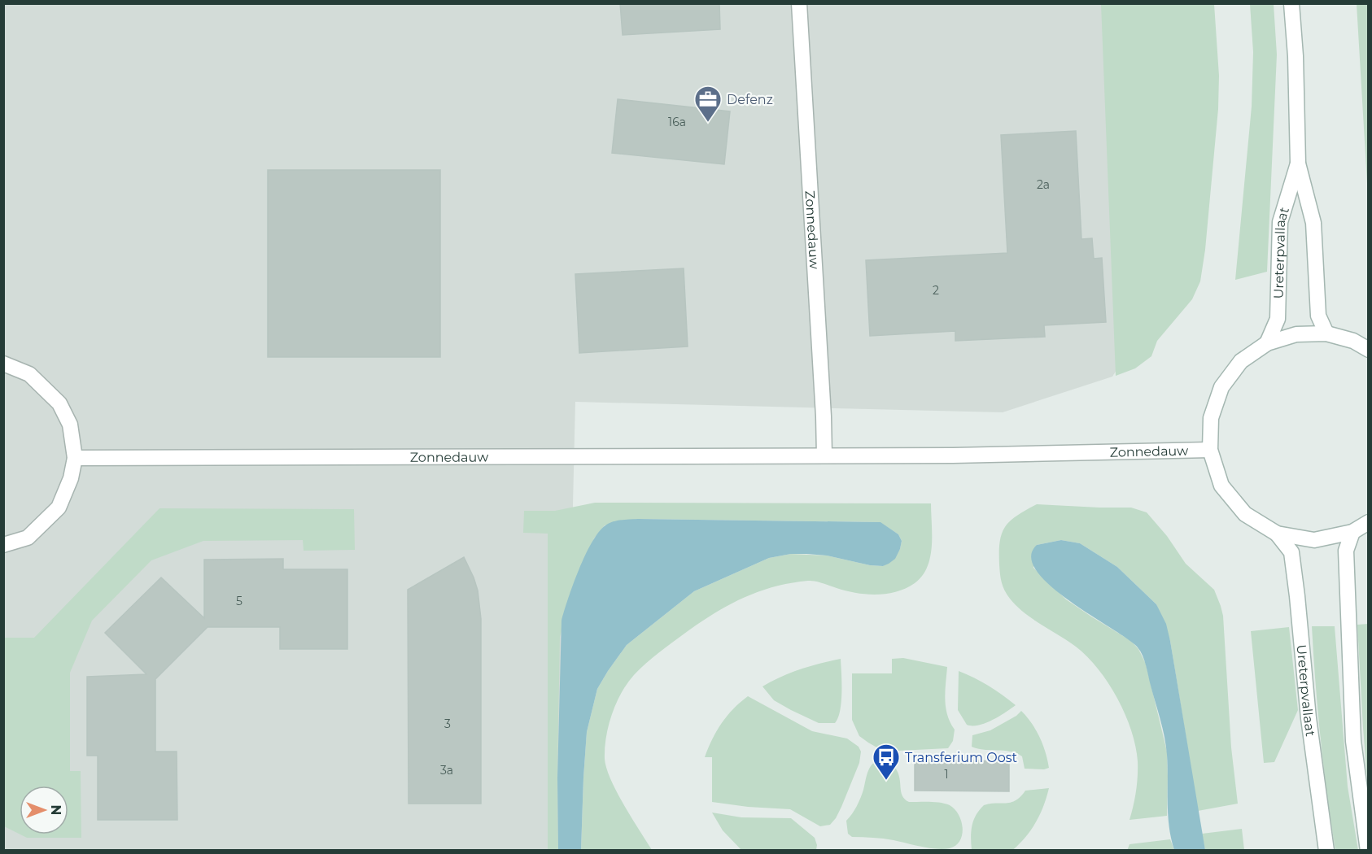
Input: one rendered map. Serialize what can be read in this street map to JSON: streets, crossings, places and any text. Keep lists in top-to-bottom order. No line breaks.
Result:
{"streets":{"street":["Zonnedauw","Ureterpvallaat"]},"places":{"office":["Defenz"],"bus stop":["Transferium Oost"]},"house_numbers":["16a","2a","2","5","3","3a","1"],"north":"right"}
